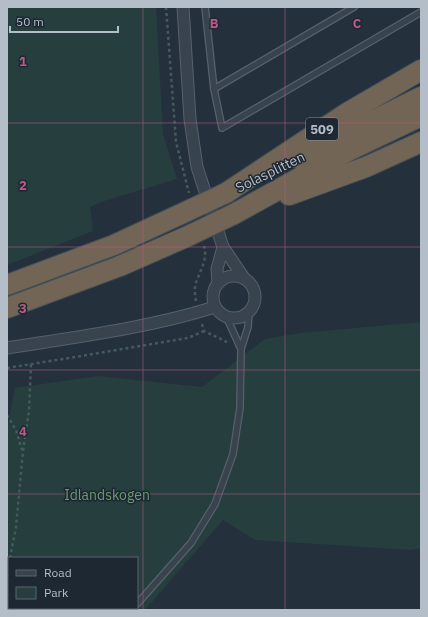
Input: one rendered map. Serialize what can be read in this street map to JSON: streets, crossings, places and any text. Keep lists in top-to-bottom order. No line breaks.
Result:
{"streets":{"highway":["509","Solasplitten"]},"crossings":[["509","Solasplitten"]],"parks":["Idlandskogen"],"legend":["Road","Park"],"scale_bar":"50 m","grid":{"columns":["B","C"],"rows":["1","2","3","4"]}}
